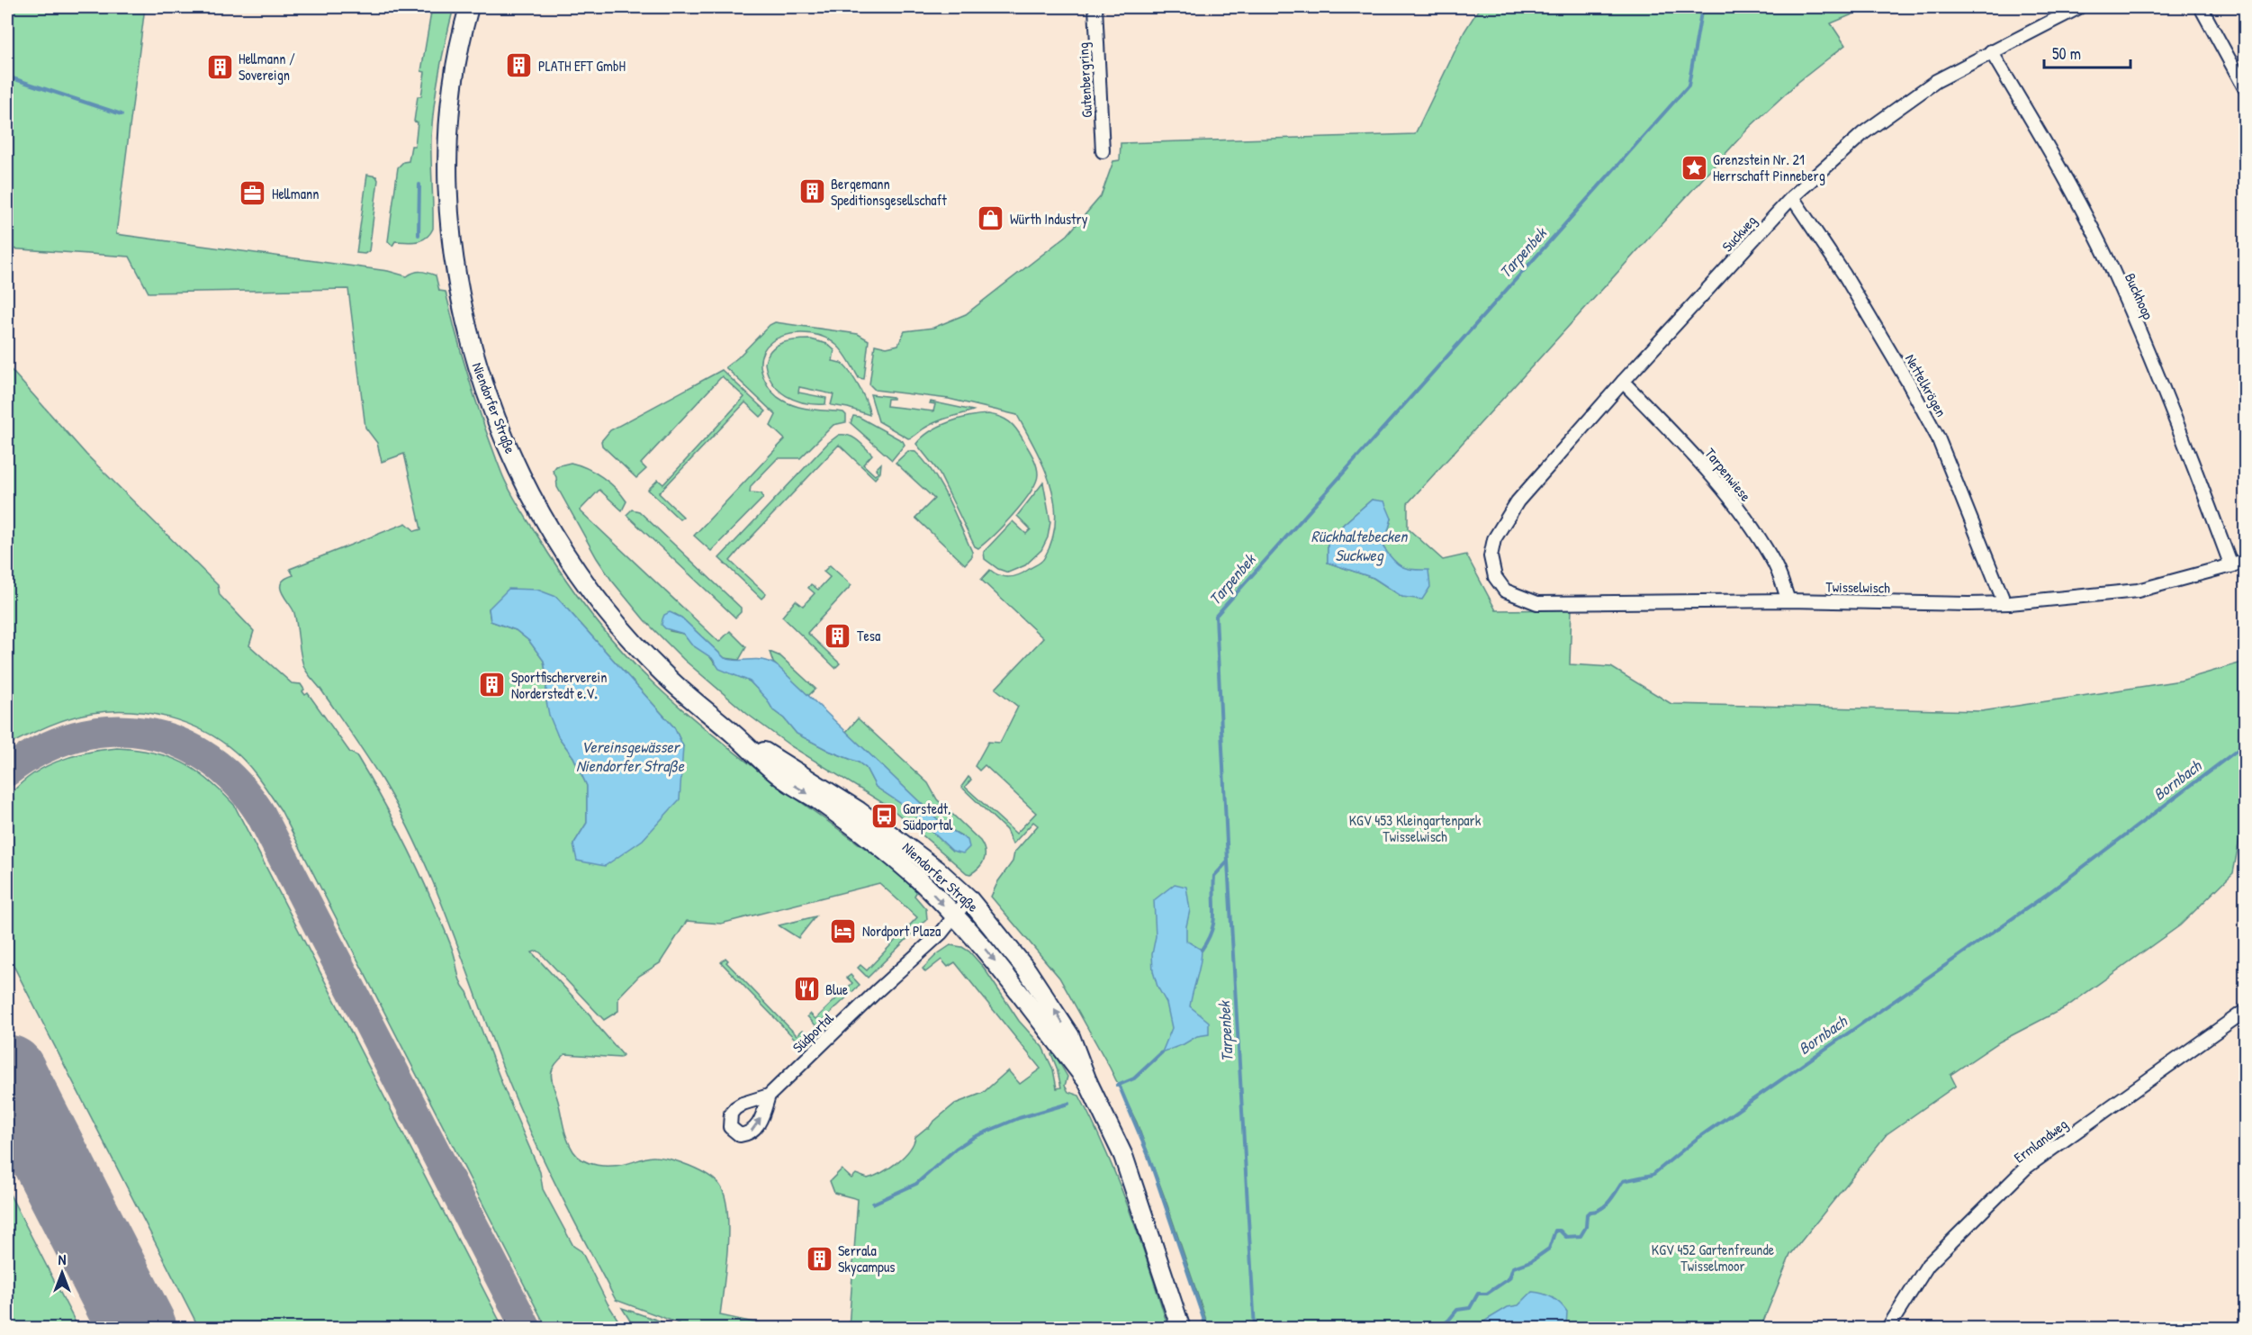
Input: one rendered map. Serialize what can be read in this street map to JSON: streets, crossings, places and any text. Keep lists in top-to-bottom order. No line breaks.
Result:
{"streets":{"main road":["Niendorfer Straße"],"street":["Gutenbergring","Suckweg","Buckhoop","Nettelkrögen","Tarpenwiese","Twisselwisch","Südportal","Ermlandweg"]},"crossings":[["Suckweg","Buckhoop"],["Suckweg","Nettelkrögen"],["Suckweg","Tarpenwiese"],["Suckweg","Twisselwisch"],["Buckhoop","Twisselwisch"],["Nettelkrögen","Twisselwisch"],["Niendorfer Straße","Südportal"],["Tarpenwiese","Twisselwisch"]],"water":["Tarpenbek","Rückhaltebecken Suckweg","Vereinsgewässer Niendorfer Straße","Bornbach"],"parks":["KGV 453 Kleingartenpark Twisselwisch","KGV 452 Gartenfreunde Twisselmoor"],"places":{"building":["PLATH EFT GmbH","Hellmann / Sovereign","Bergemann Speditionsgesellschaft","Tesa","Sportfischerverein Norderstedt e.V.","Serrala Skycampus"],"place":["Grenzstein Nr. 21 Herrschaft Pinneberg"],"office":["Hellmann"],"shop":["Würth Industry"],"bus stop":["Garstedt, Südportal"],"hotel":["Nordport Plaza"],"restaurant":["Blue"]},"scale_bar":"50 m","north":"top"}
